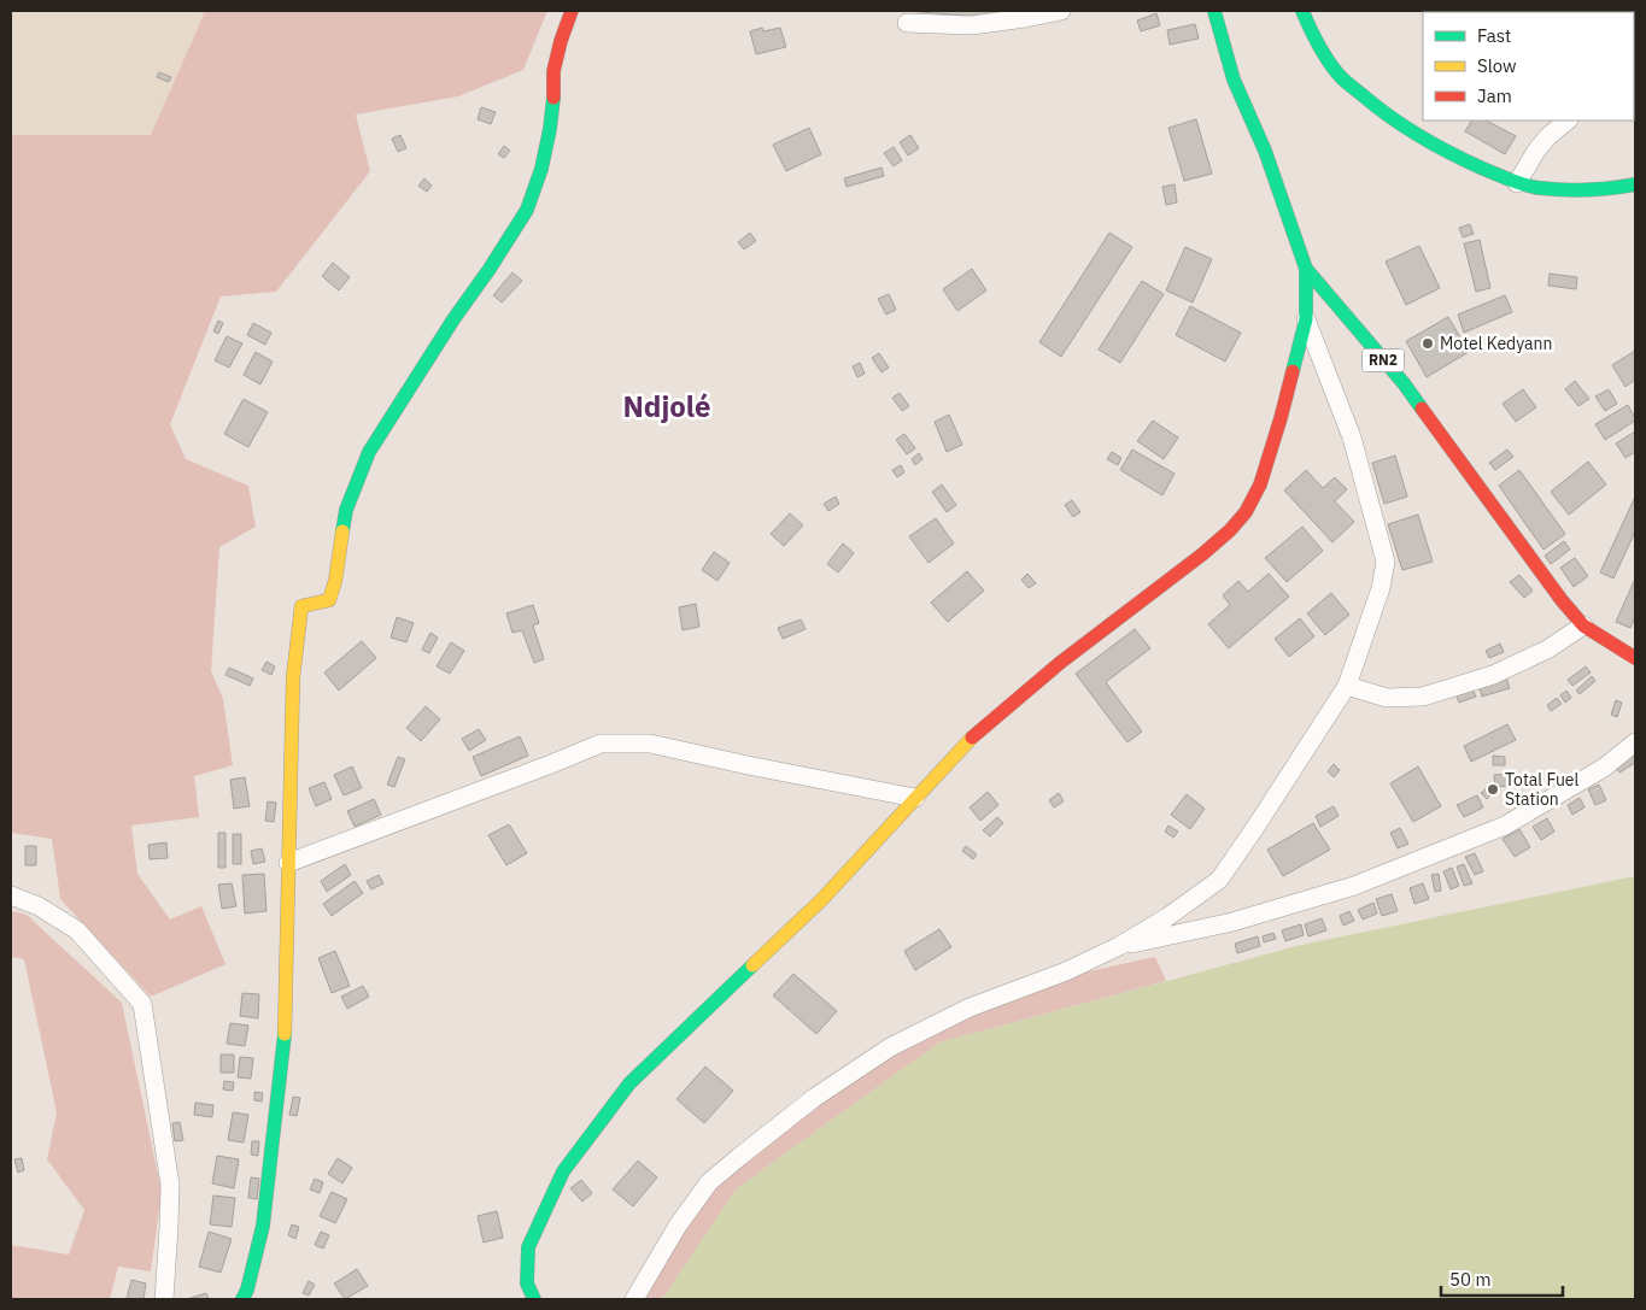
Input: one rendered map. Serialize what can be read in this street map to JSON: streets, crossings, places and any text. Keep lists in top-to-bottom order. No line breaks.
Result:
{"streets":{"main road":["RN2"]},"districts":["Ndjolé"],"places":["Motel Kedyann","Total Fuel Station"],"legend":["Fast","Slow","Jam"],"scale_bar":"50 m"}
